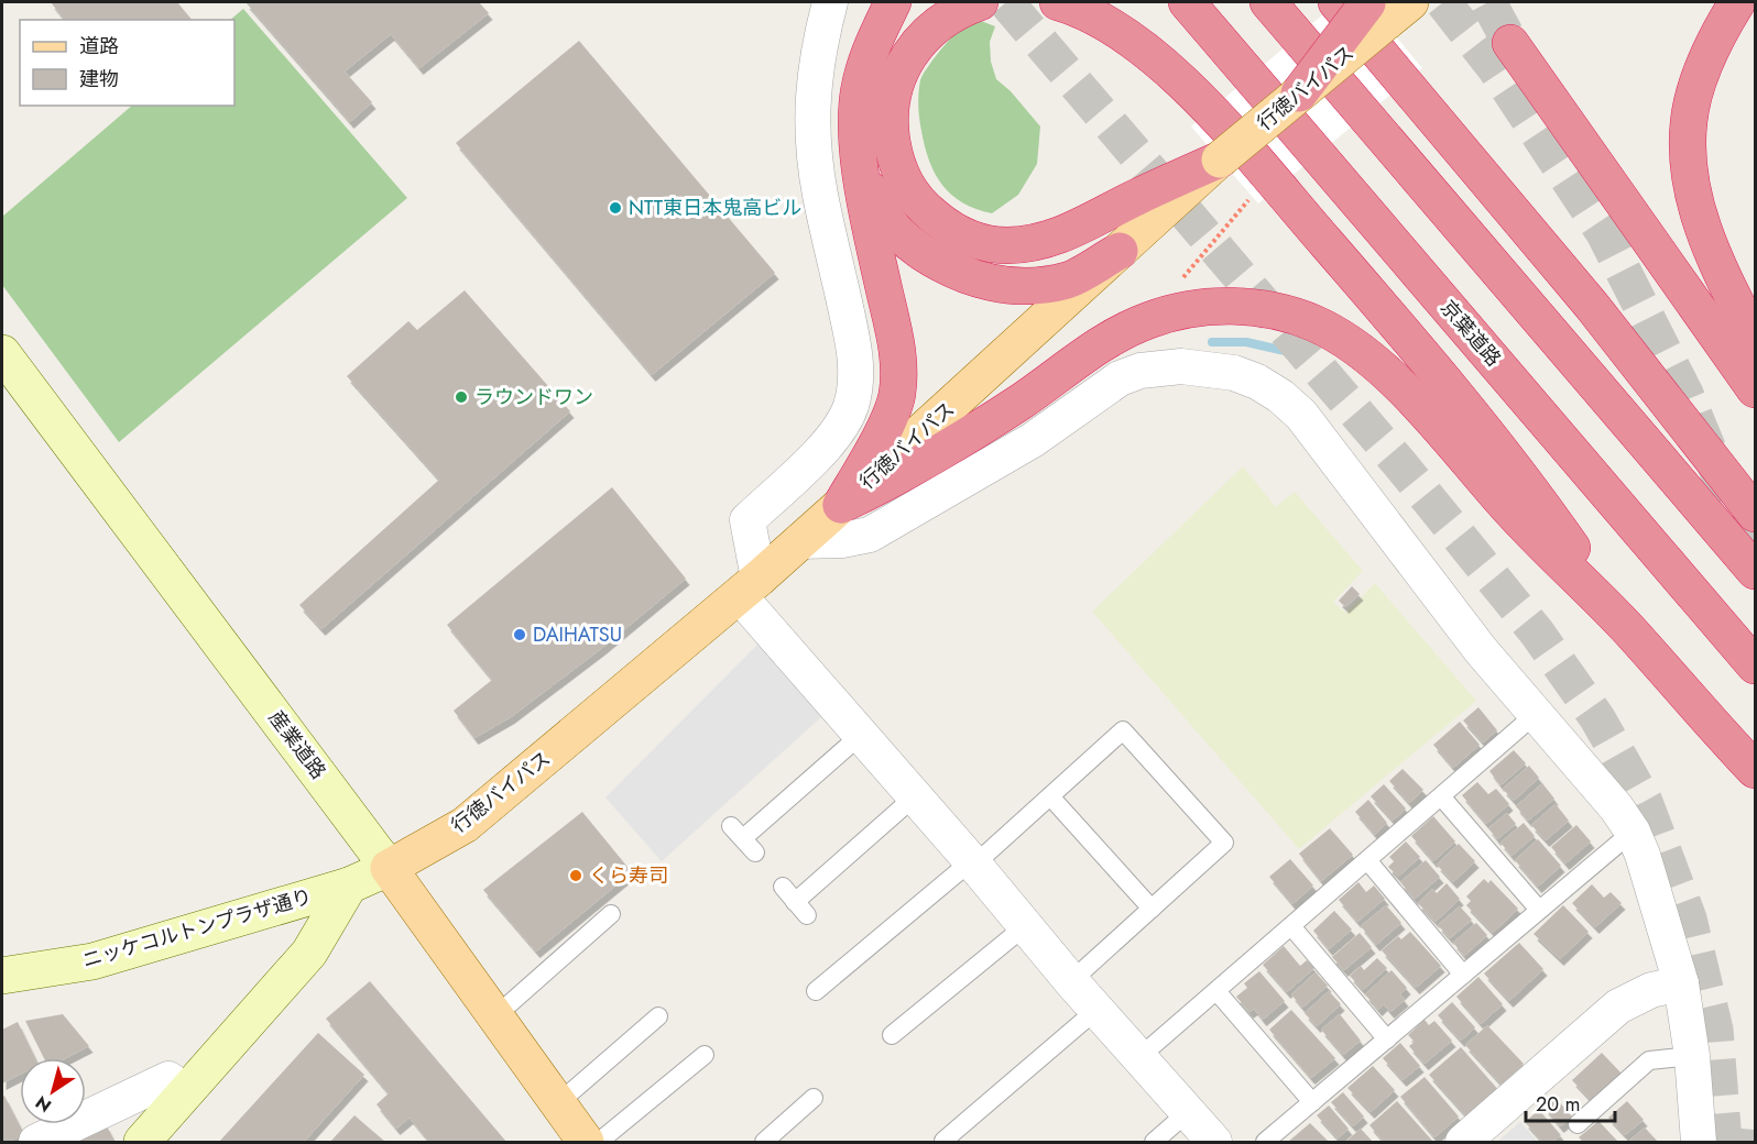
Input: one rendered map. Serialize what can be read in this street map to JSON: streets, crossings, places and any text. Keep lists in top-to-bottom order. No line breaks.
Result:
{"streets":{"highway":["京葉道路"],"main road":["行徳バイパス","産業道路"],"street":["ニッケコルトンプラザ通り"]},"crossings":[["行徳バイパス","産業道路"],["行徳バイパス","ニッケコルトンプラザ通り"],["産業道路","ニッケコルトンプラザ通り"]],"places":["NTT東日本鬼高ビル","ラウンドワン","DAIHATSU","くら寿司"],"legend":["道路","建物"],"scale_bar":"20 m","north":"bottom left"}
